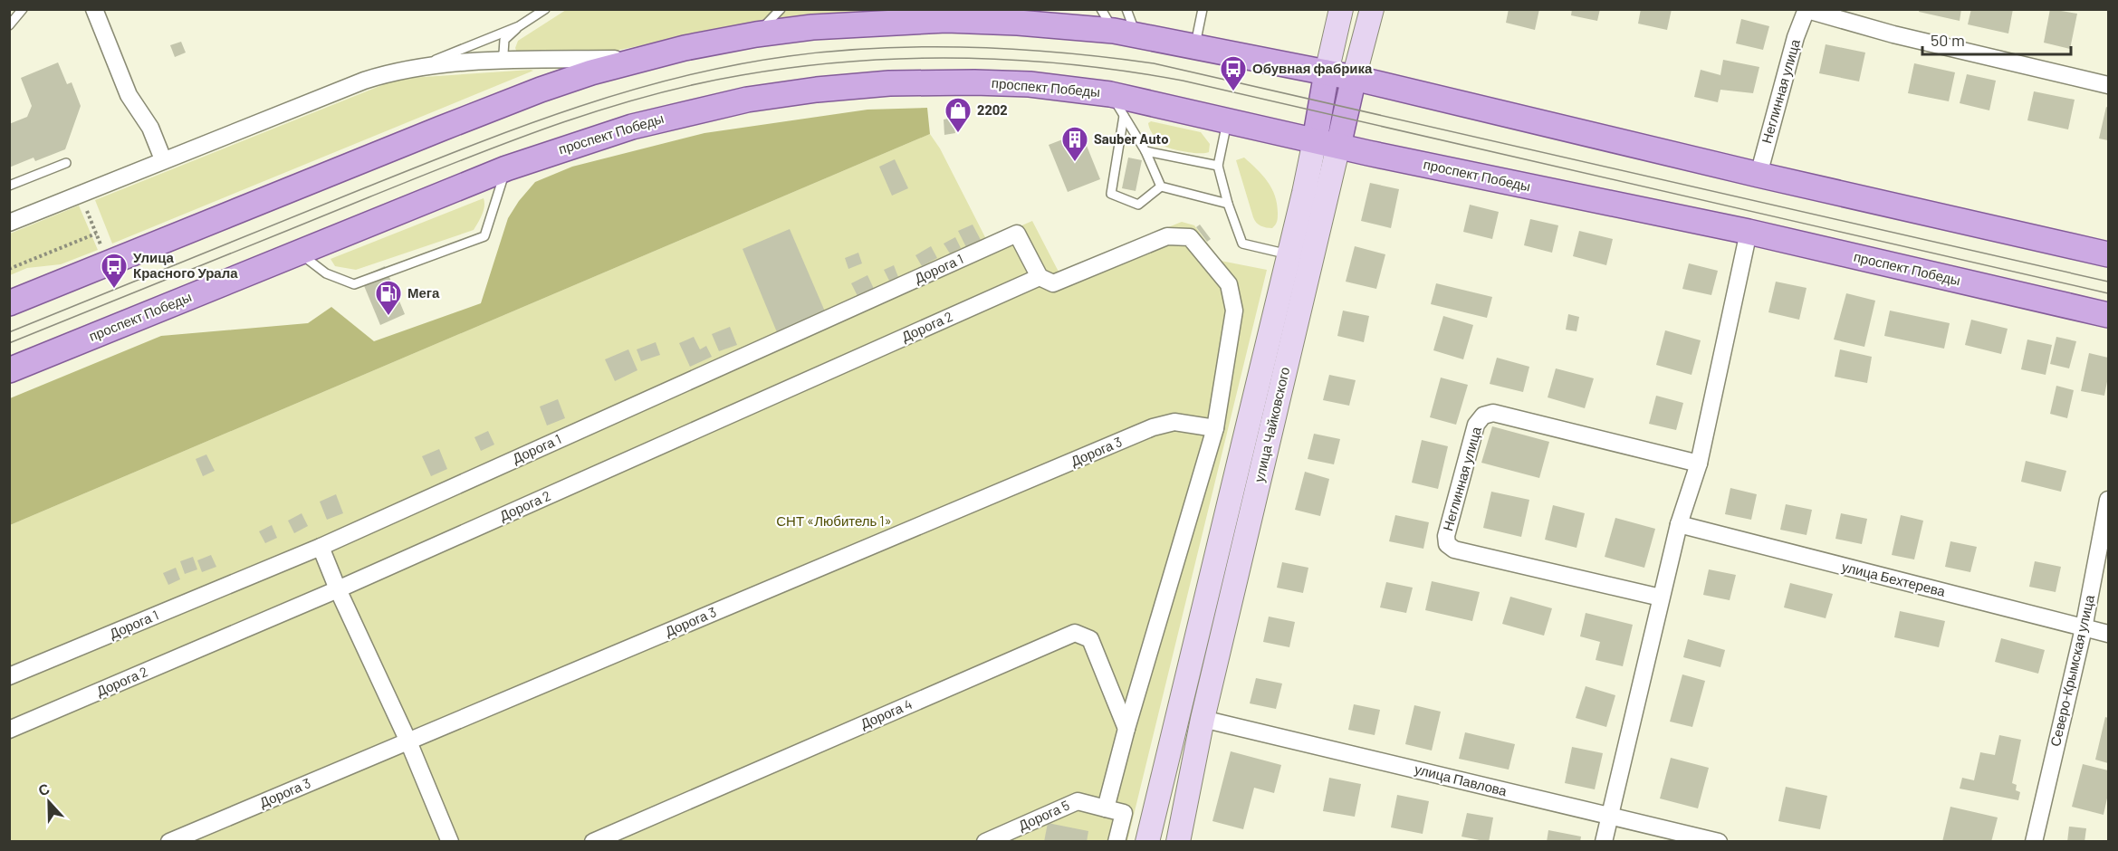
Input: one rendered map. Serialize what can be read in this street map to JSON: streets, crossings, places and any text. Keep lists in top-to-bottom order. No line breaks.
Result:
{"streets":{"main road":["проспект Победы","улица Чайковского"],"street":["Неглинная улица","Дорога 1","Дорога 2","Дорога 3","улица Бехтерева","Северо-Крымская улица","Дорога 4","улица Павлова","Дорога 5"]},"crossings":[["проспект Победы","улица Чайковского"],["Дорога 1","Дорога 2"],["улица Чайковского","улица Павлова"],["улица Бехтерева","Северо-Крымская улица"]],"parks":["СНТ «Любитель 1»"],"places":{"bus stop":["Обувная фабрика","Улица Красного Урала"],"shop":["2202"],"building":["Sauber Auto"],"fuel station":["Мега"]},"scale_bar":"50 m","north":"top"}
